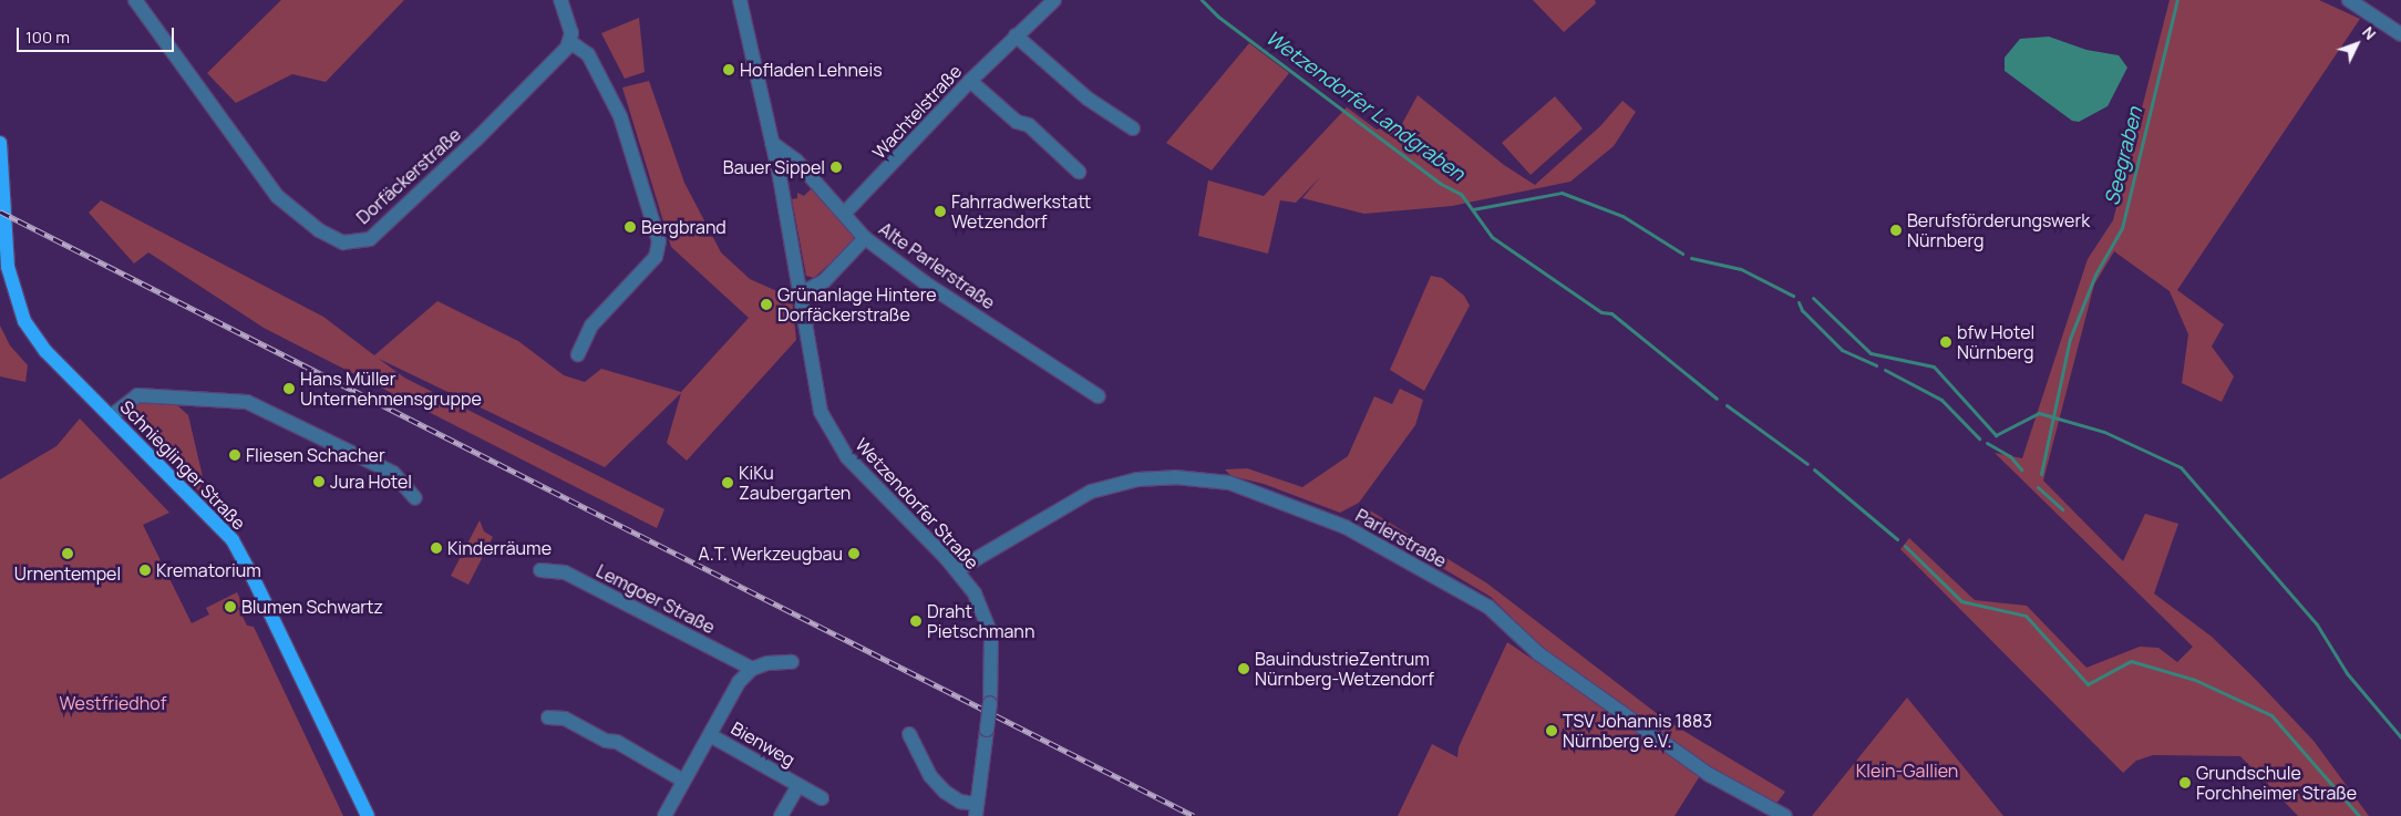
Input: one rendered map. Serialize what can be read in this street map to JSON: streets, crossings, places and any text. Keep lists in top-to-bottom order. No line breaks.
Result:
{"streets":{"main road":["Schnieglinger Straße"],"street":["Wachtelstraße","Dorfäckerstraße","Alte Parlerstraße","Wetzendorfer Straße","Parlerstraße","Lemgoer Straße","Bienweg"]},"crossings":[["Wachtelstraße","Alte Parlerstraße"],["Alte Parlerstraße","Wetzendorfer Straße"],["Wetzendorfer Straße","Parlerstraße"],["Lemgoer Straße","Bienweg"]],"water":["Wetzendorfer Landgraben","Seegraben"],"parks":["Westfriedhof","Klein-Gallien"],"places":["Hofladen Lehneis","Bauer Sippel","Fahrradwerkstatt Wetzendorf","Bergbrand","Berufsförderungswerk Nürnberg","Grünanlage Hintere Dorfäckerstraße","bfw Hotel Nürnberg","Hans Müller Unternehmensgruppe","Fliesen Schacher","Jura Hotel","KiKu Zaubergarten","Kinderräume","Urnentempel","A.T. Werkzeugbau","Krematorium","Blumen Schwartz","Draht Pietschmann","BauindustrieZentrum Nürnberg-Wetzendorf","TSV Johannis 1883 Nürnberg e.V.","Grundschule Forchheimer Straße"],"scale_bar":"100 m","north":"top right"}
